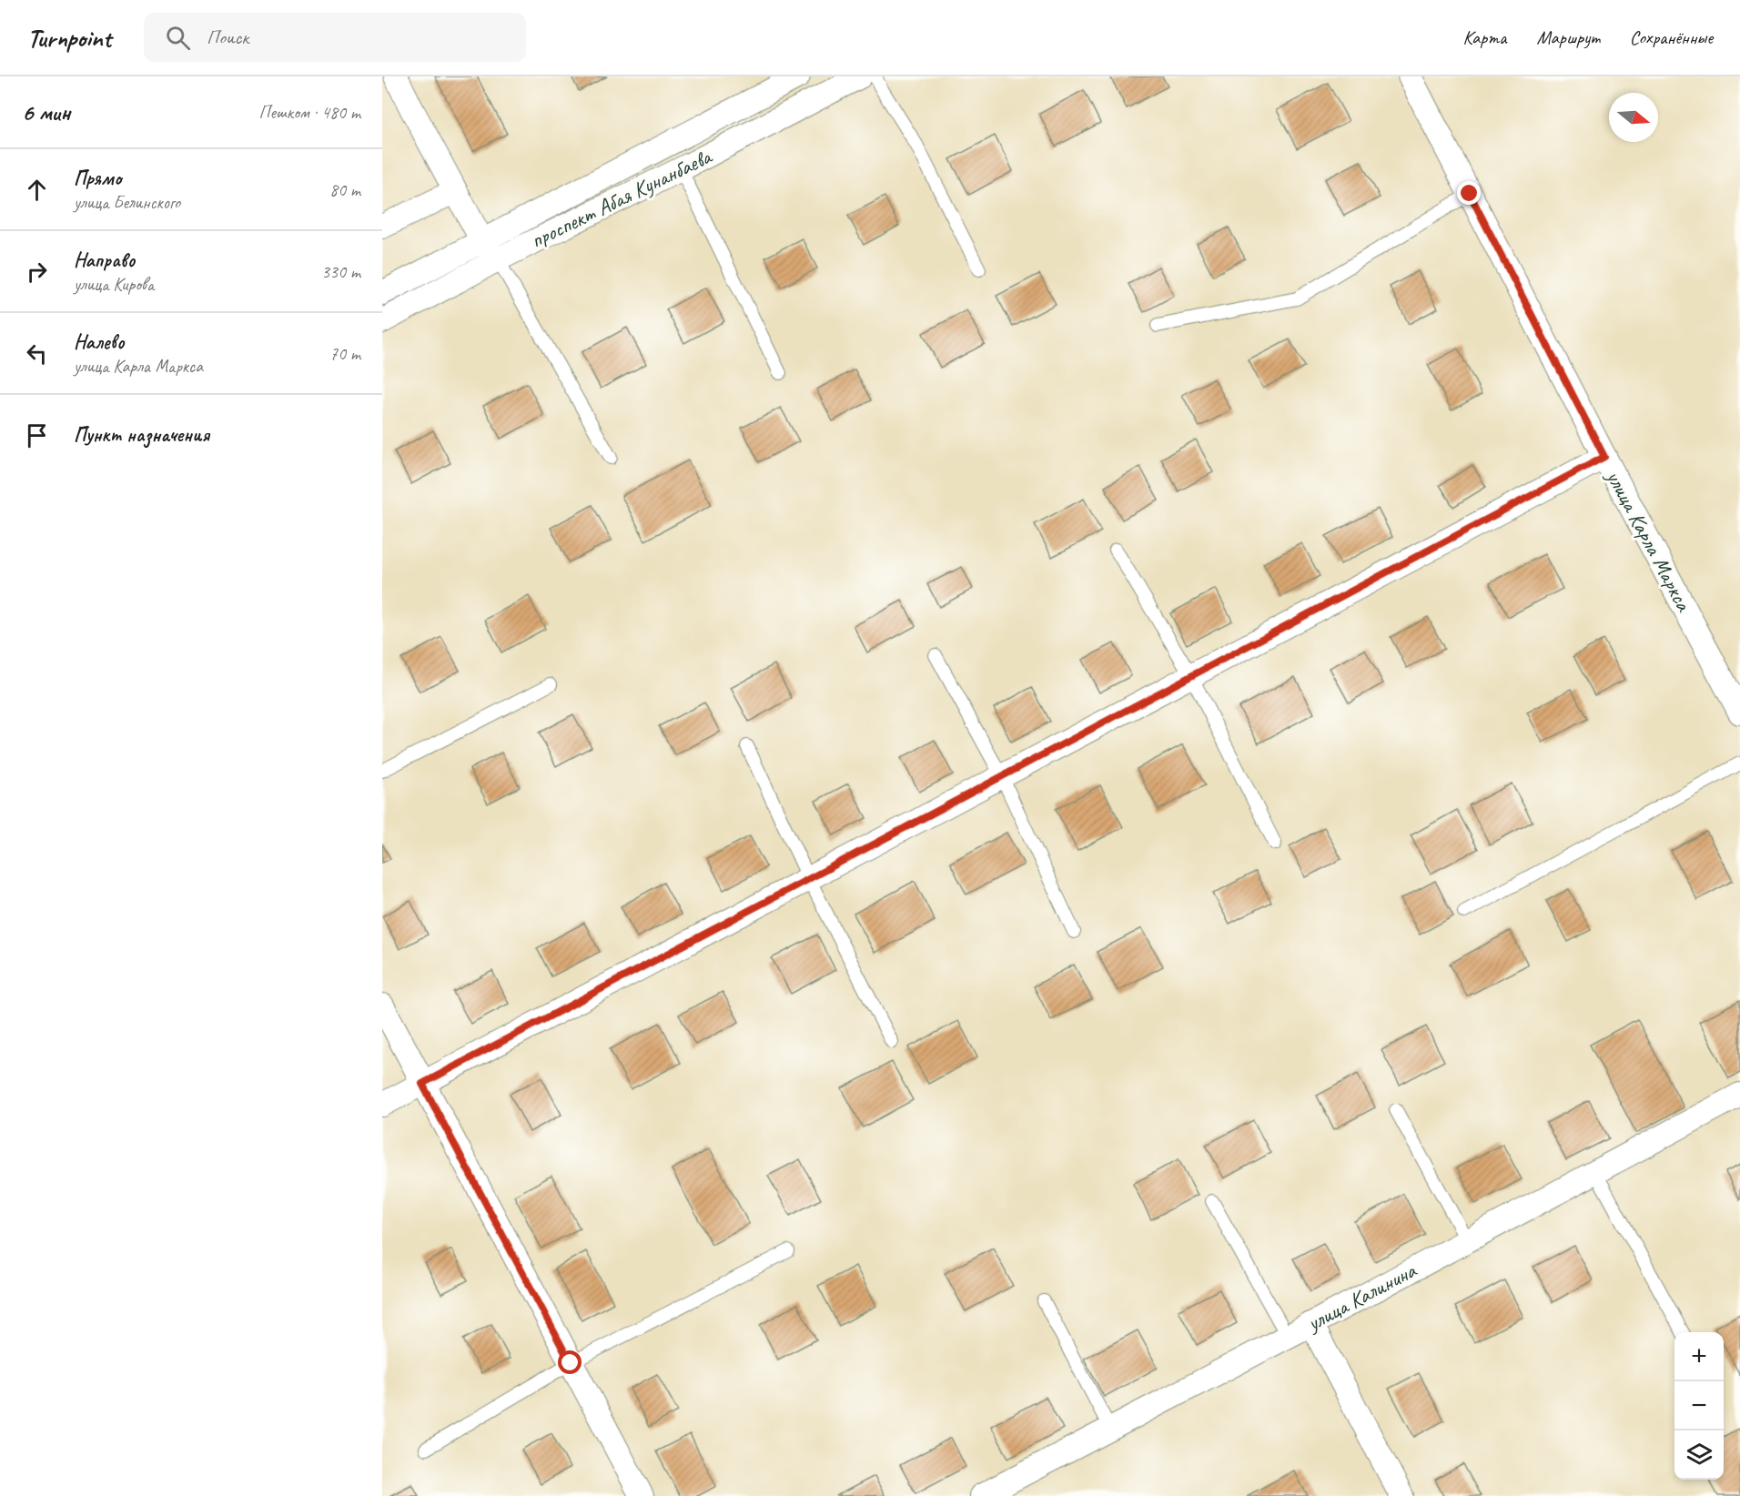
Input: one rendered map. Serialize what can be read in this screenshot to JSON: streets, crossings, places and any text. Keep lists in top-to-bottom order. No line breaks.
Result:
{"streets":{"street":["проспект Абая Кунанбаева","улица Карла Маркса","улица Калинина"]},"north":"right","page":{"header":"Turnpoint","search":"Поиск","nav":["Карта","Маршрут","Сохранённые"],"heading":["6 мин","Пешком · 480 m"],"list":[["Прямо","улица Белинского","80 m"],["Направо","улица Кирова","330 m"],["Налево","улица Карла Маркса","70 m"],"Пункт назначения"],"map_buttons":["+","−"]}}
